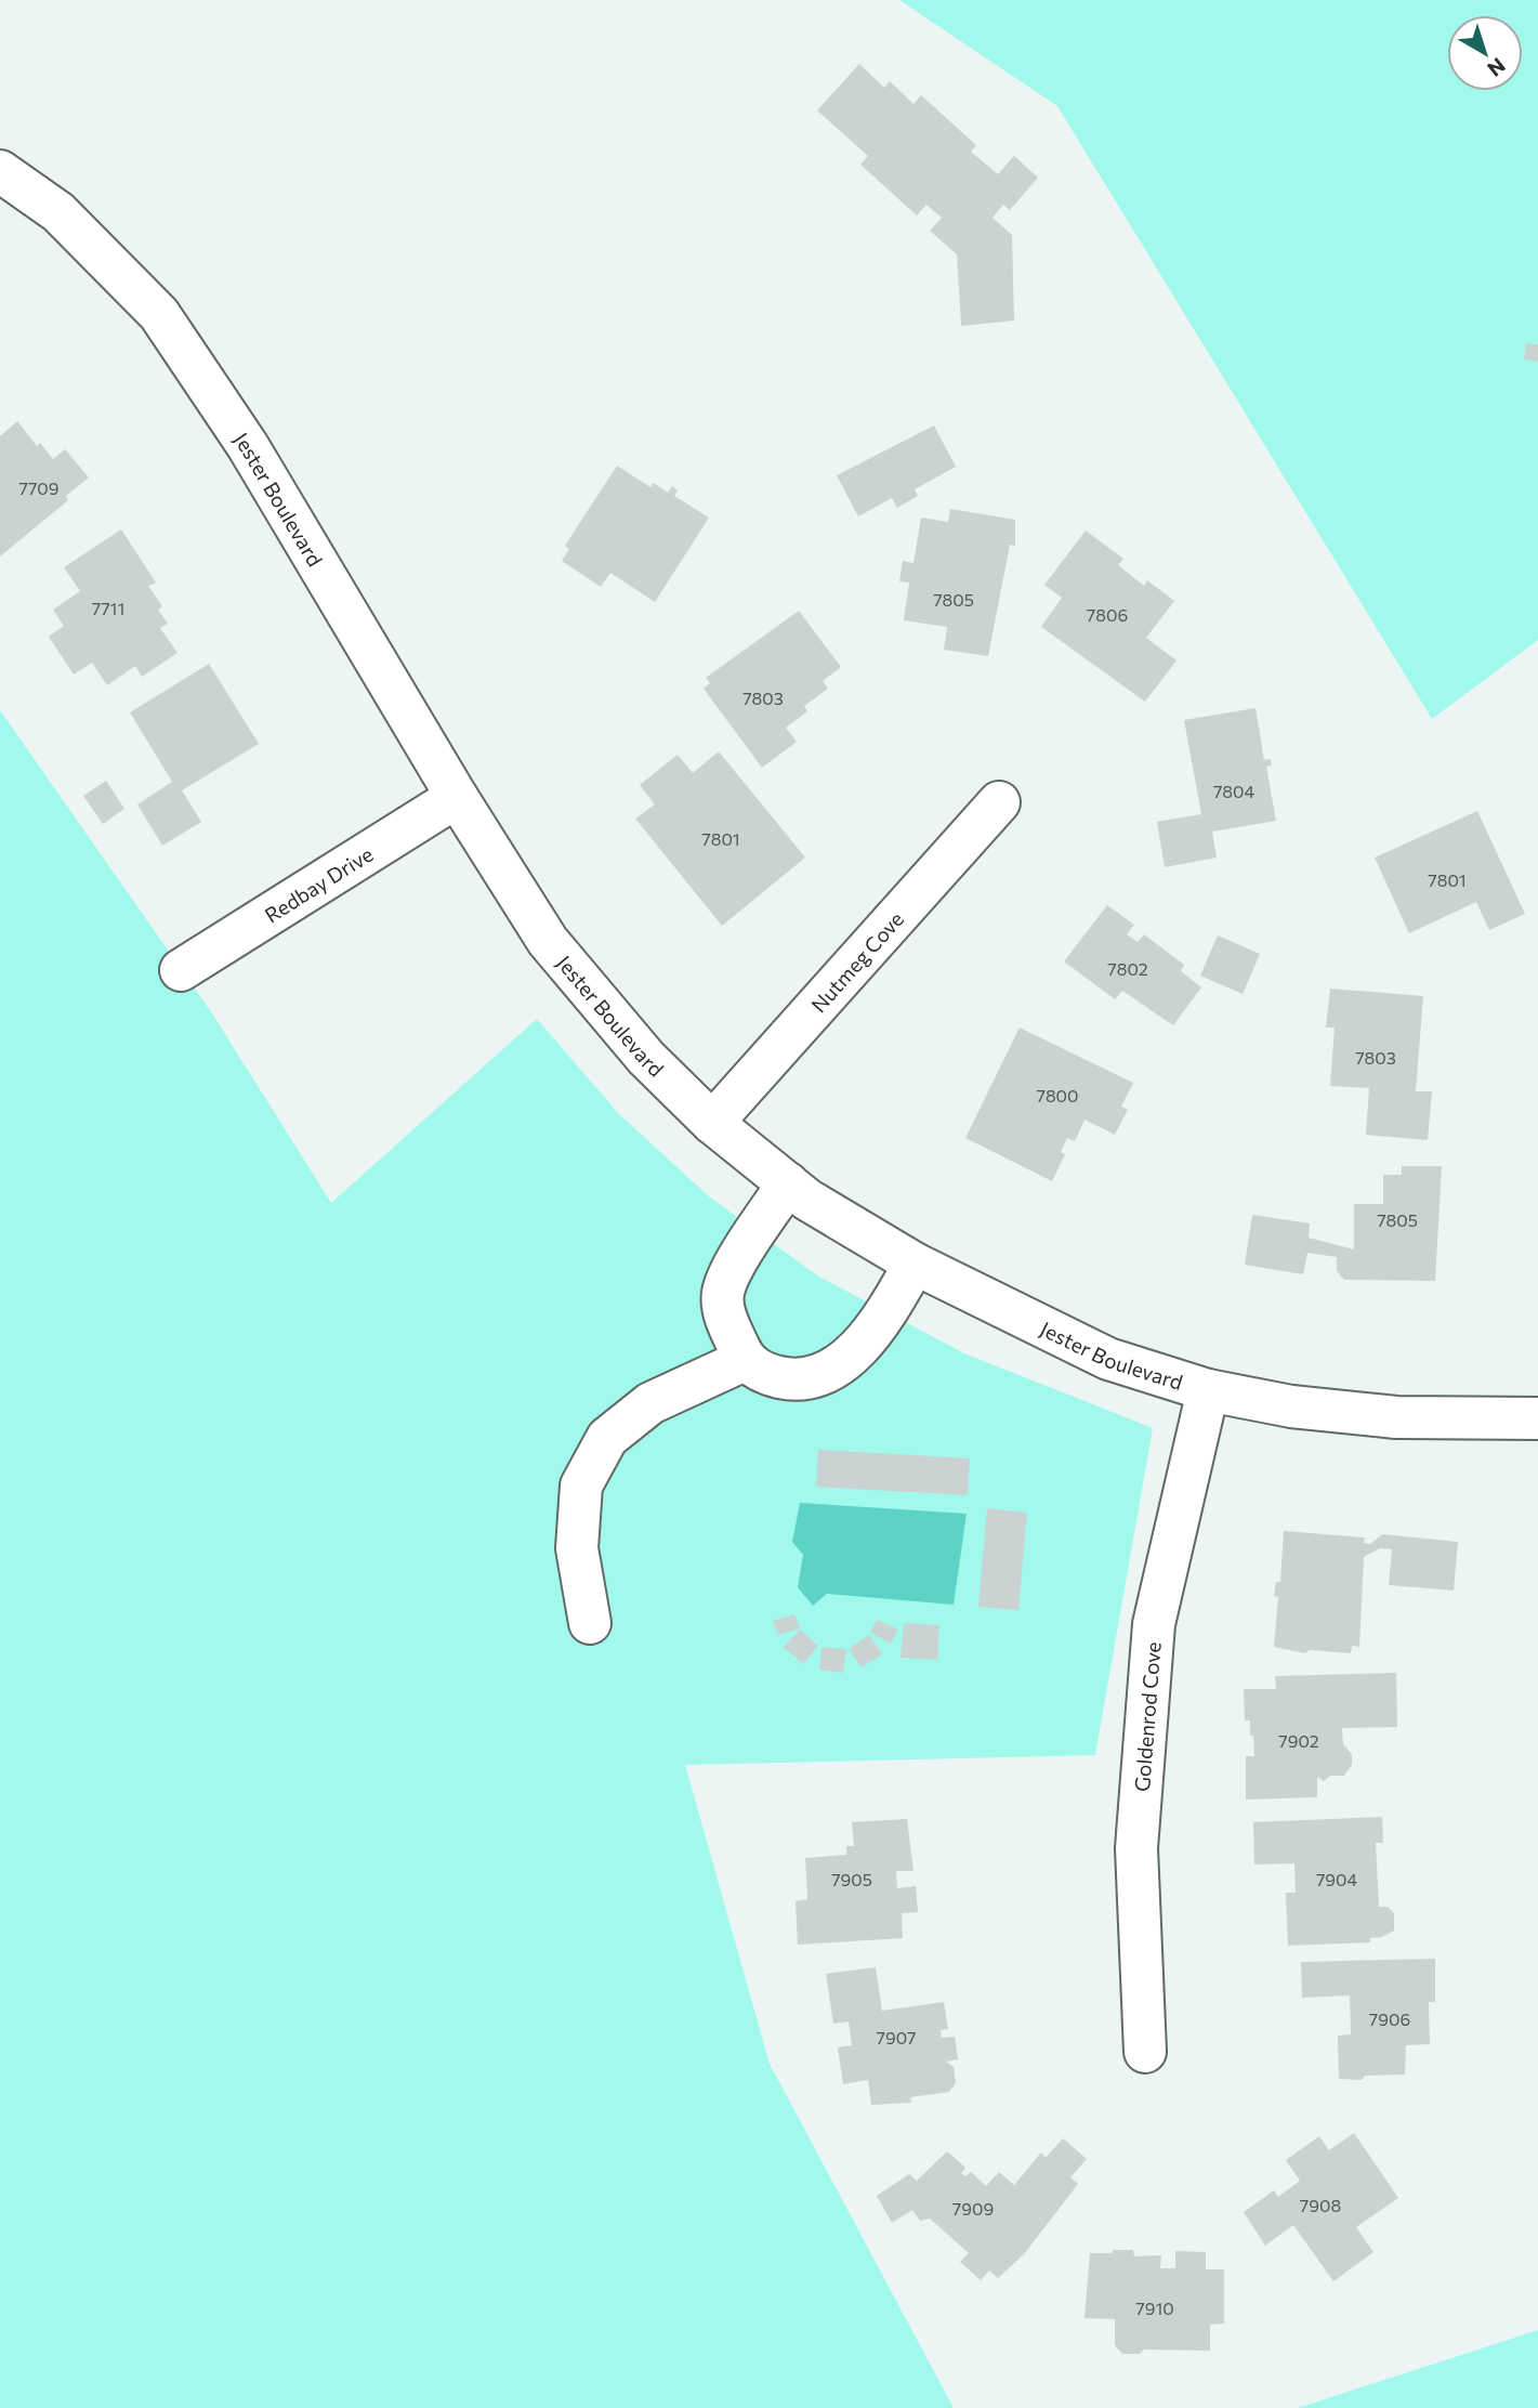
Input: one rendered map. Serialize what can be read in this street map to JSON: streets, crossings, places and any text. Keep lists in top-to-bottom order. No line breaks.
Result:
{"streets":{"street":["Jester Boulevard","Redbay Drive","Nutmeg Cove","Goldenrod Cove"]},"crossings":[["Jester Boulevard","Redbay Drive"],["Jester Boulevard","Nutmeg Cove"],["Jester Boulevard","Goldenrod Cove"]],"house_numbers":["7709","7805","7711","7806","7803","7804","7801","7801","7802","7803","7800","7805","7902","7905","7904","7906","7907","7908","7909","7910"],"north":"bottom right"}
